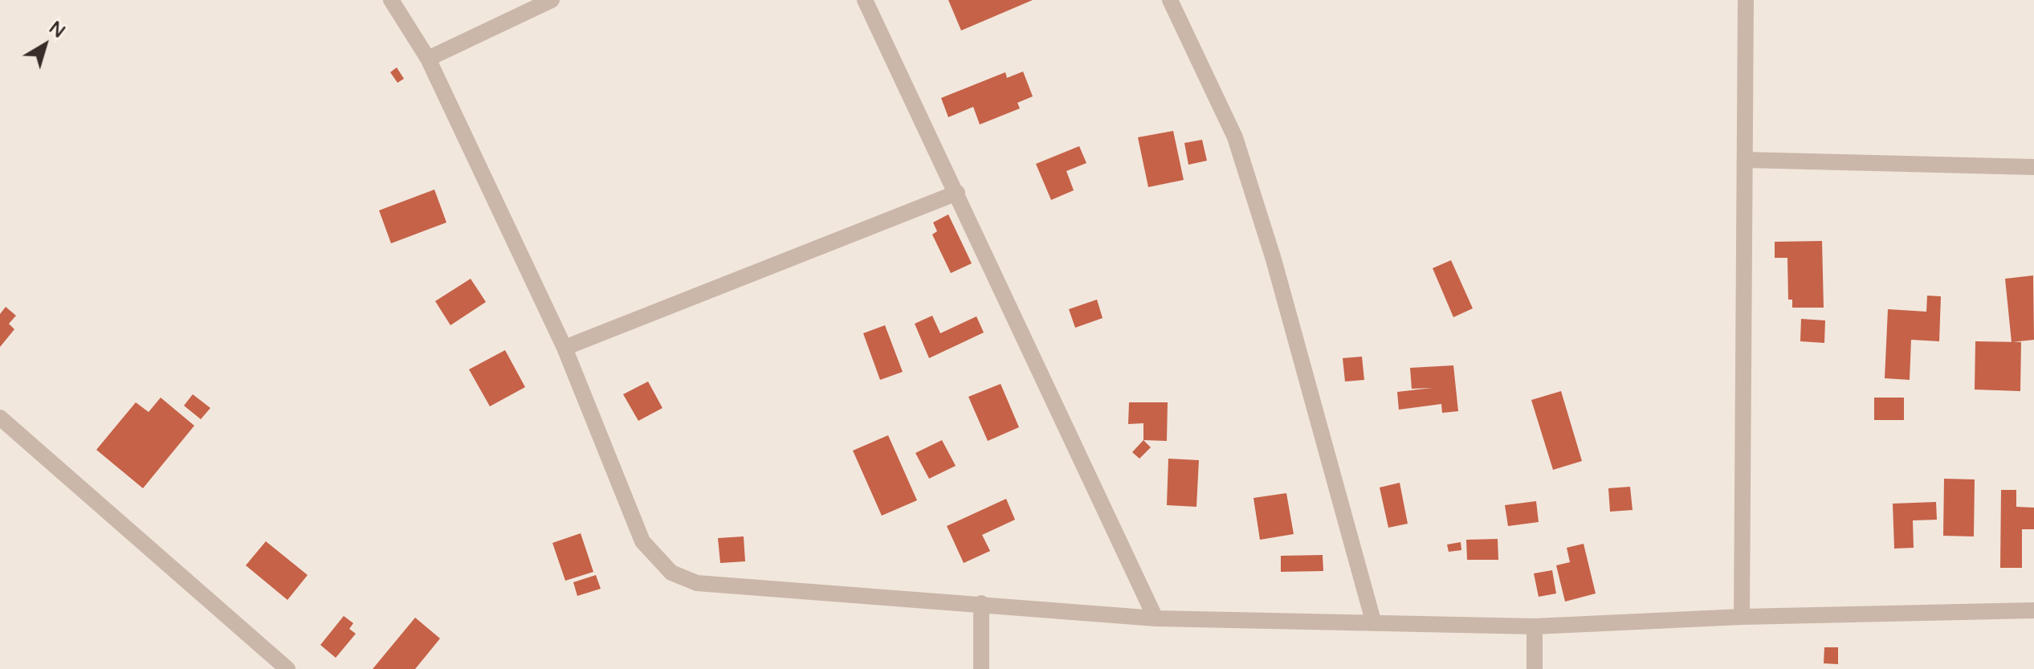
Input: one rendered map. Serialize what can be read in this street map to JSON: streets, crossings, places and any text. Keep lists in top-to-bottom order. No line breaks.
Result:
{"north":"top right"}
